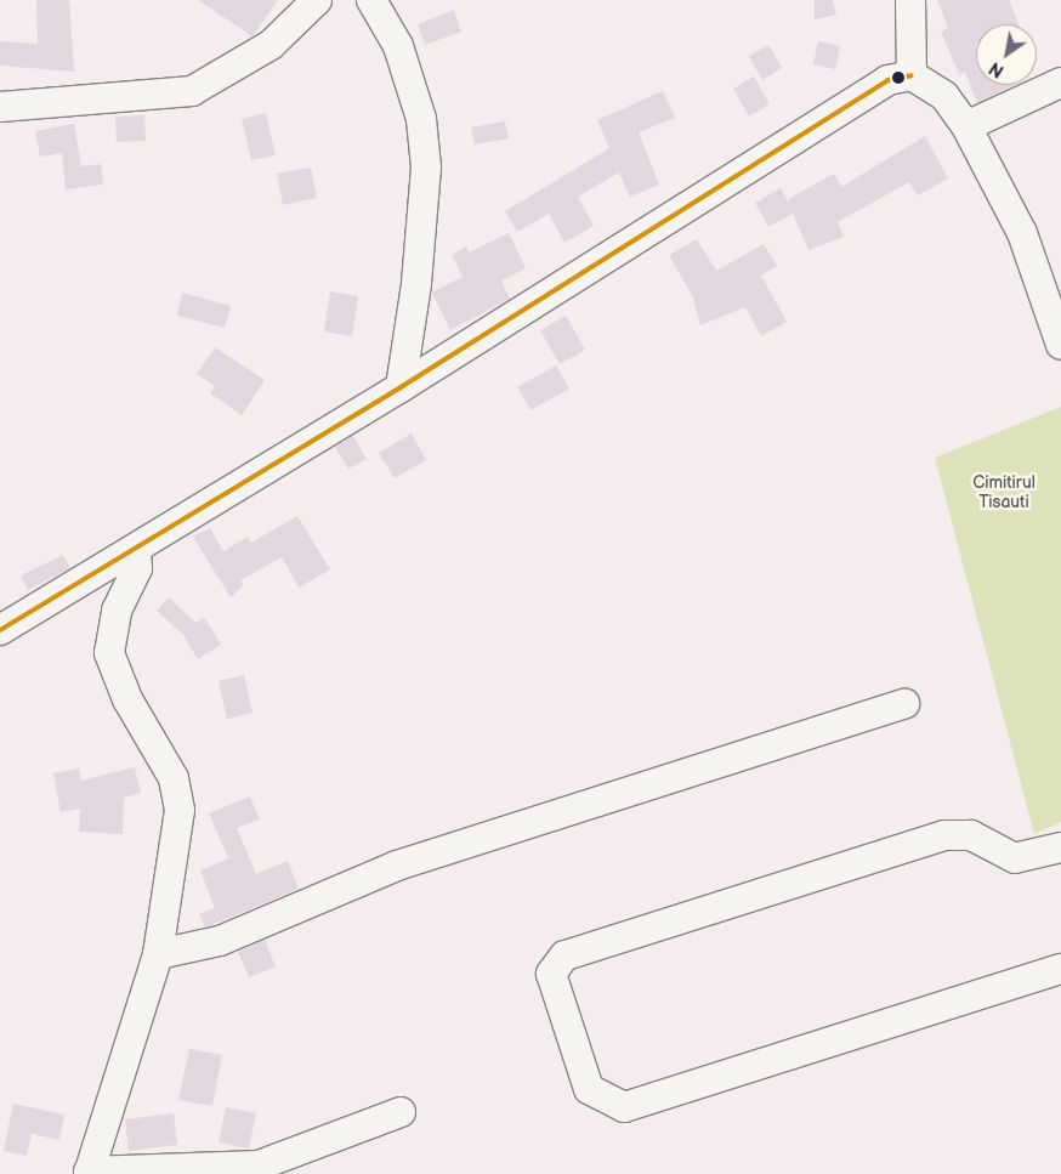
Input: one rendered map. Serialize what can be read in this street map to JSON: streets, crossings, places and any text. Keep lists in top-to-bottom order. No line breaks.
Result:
{"parks":["Cimitirul Tisauti"],"north":"bottom left"}
